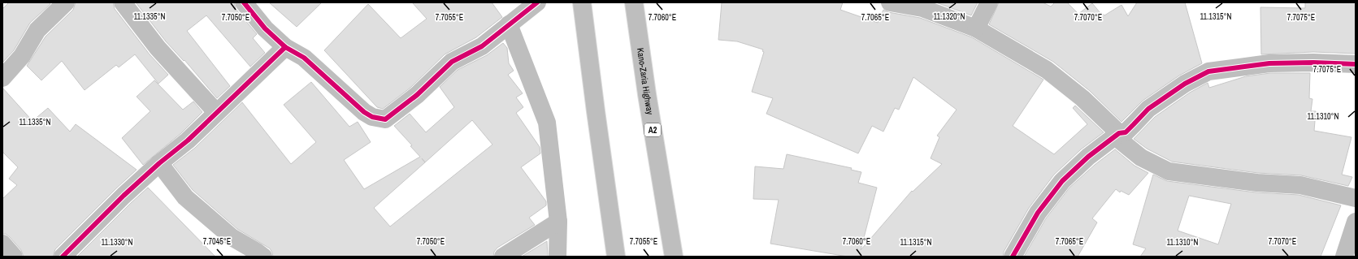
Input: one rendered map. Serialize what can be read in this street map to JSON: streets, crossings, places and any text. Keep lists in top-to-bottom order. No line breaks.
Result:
{"streets":{"main road":["Kano-Zaria Highway","A2"]},"coordinates":["11.1335°N","11.1320°N","11.1315°N","7.7060°E","7.7065°E","7.7070°E","7.7050°E","7.7055°E","7.7075°E","11.1310°N","7.7045°E","11.1330°N"]}
